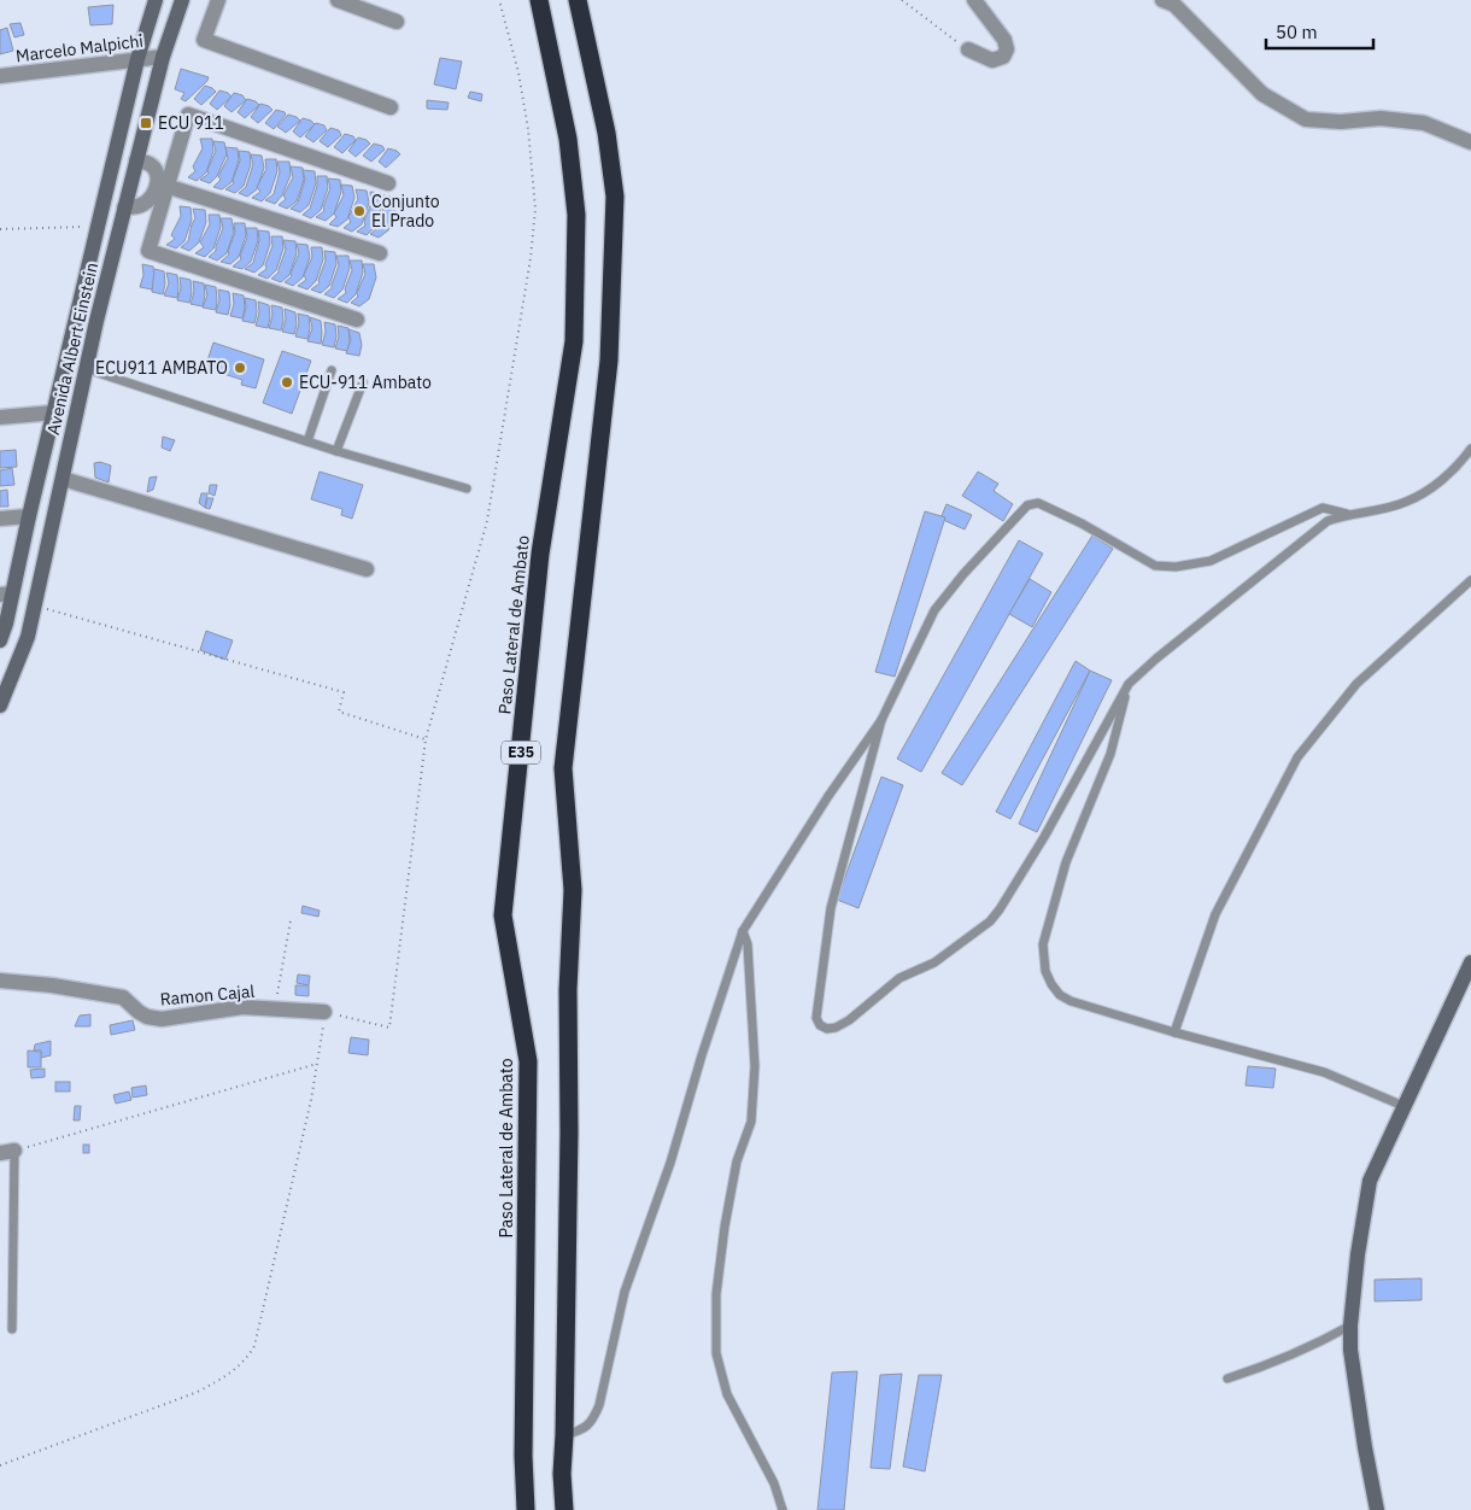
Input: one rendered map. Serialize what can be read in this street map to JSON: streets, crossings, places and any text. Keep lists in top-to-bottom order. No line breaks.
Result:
{"streets":{"highway":["Paso Lateral de Ambato","E35"],"street":["Marcelo Malpichi","Avenida Albert Einstein","Ramon Cajal"]},"crossings":[["Marcelo Malpichi","Avenida Albert Einstein"]],"places":{"transit":["ECU 911"],"other":["Conjunto El Prado","ECU911 AMBATO","ECU-911 Ambato"]},"scale_bar":"50 m"}
